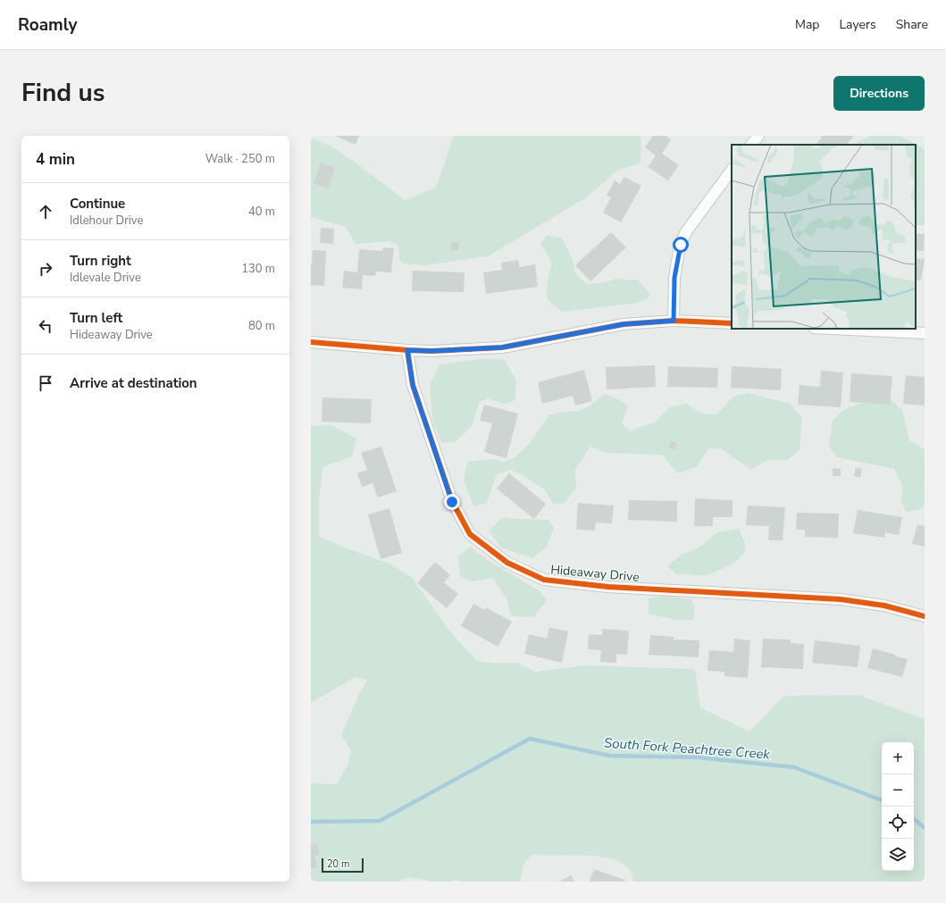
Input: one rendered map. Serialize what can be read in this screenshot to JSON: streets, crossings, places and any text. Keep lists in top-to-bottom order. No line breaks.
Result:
{"streets":{"street":["Hideaway Drive"]},"water":["South Fork Peachtree Creek"],"scale_bar":"20 m","page":{"header":"Roamly","nav":["Map","Layers","Share"],"title":"Find us","buttons":"Directions","heading":["4 min","Walk · 250 m"],"list":[["Continue","Idlehour Drive","40 m"],["Turn right","Idlevale Drive","130 m"],["Turn left","Hideaway Drive","80 m"],"Arrive at destination"],"map_buttons":["+","−"],"scale":"20 m"}}
